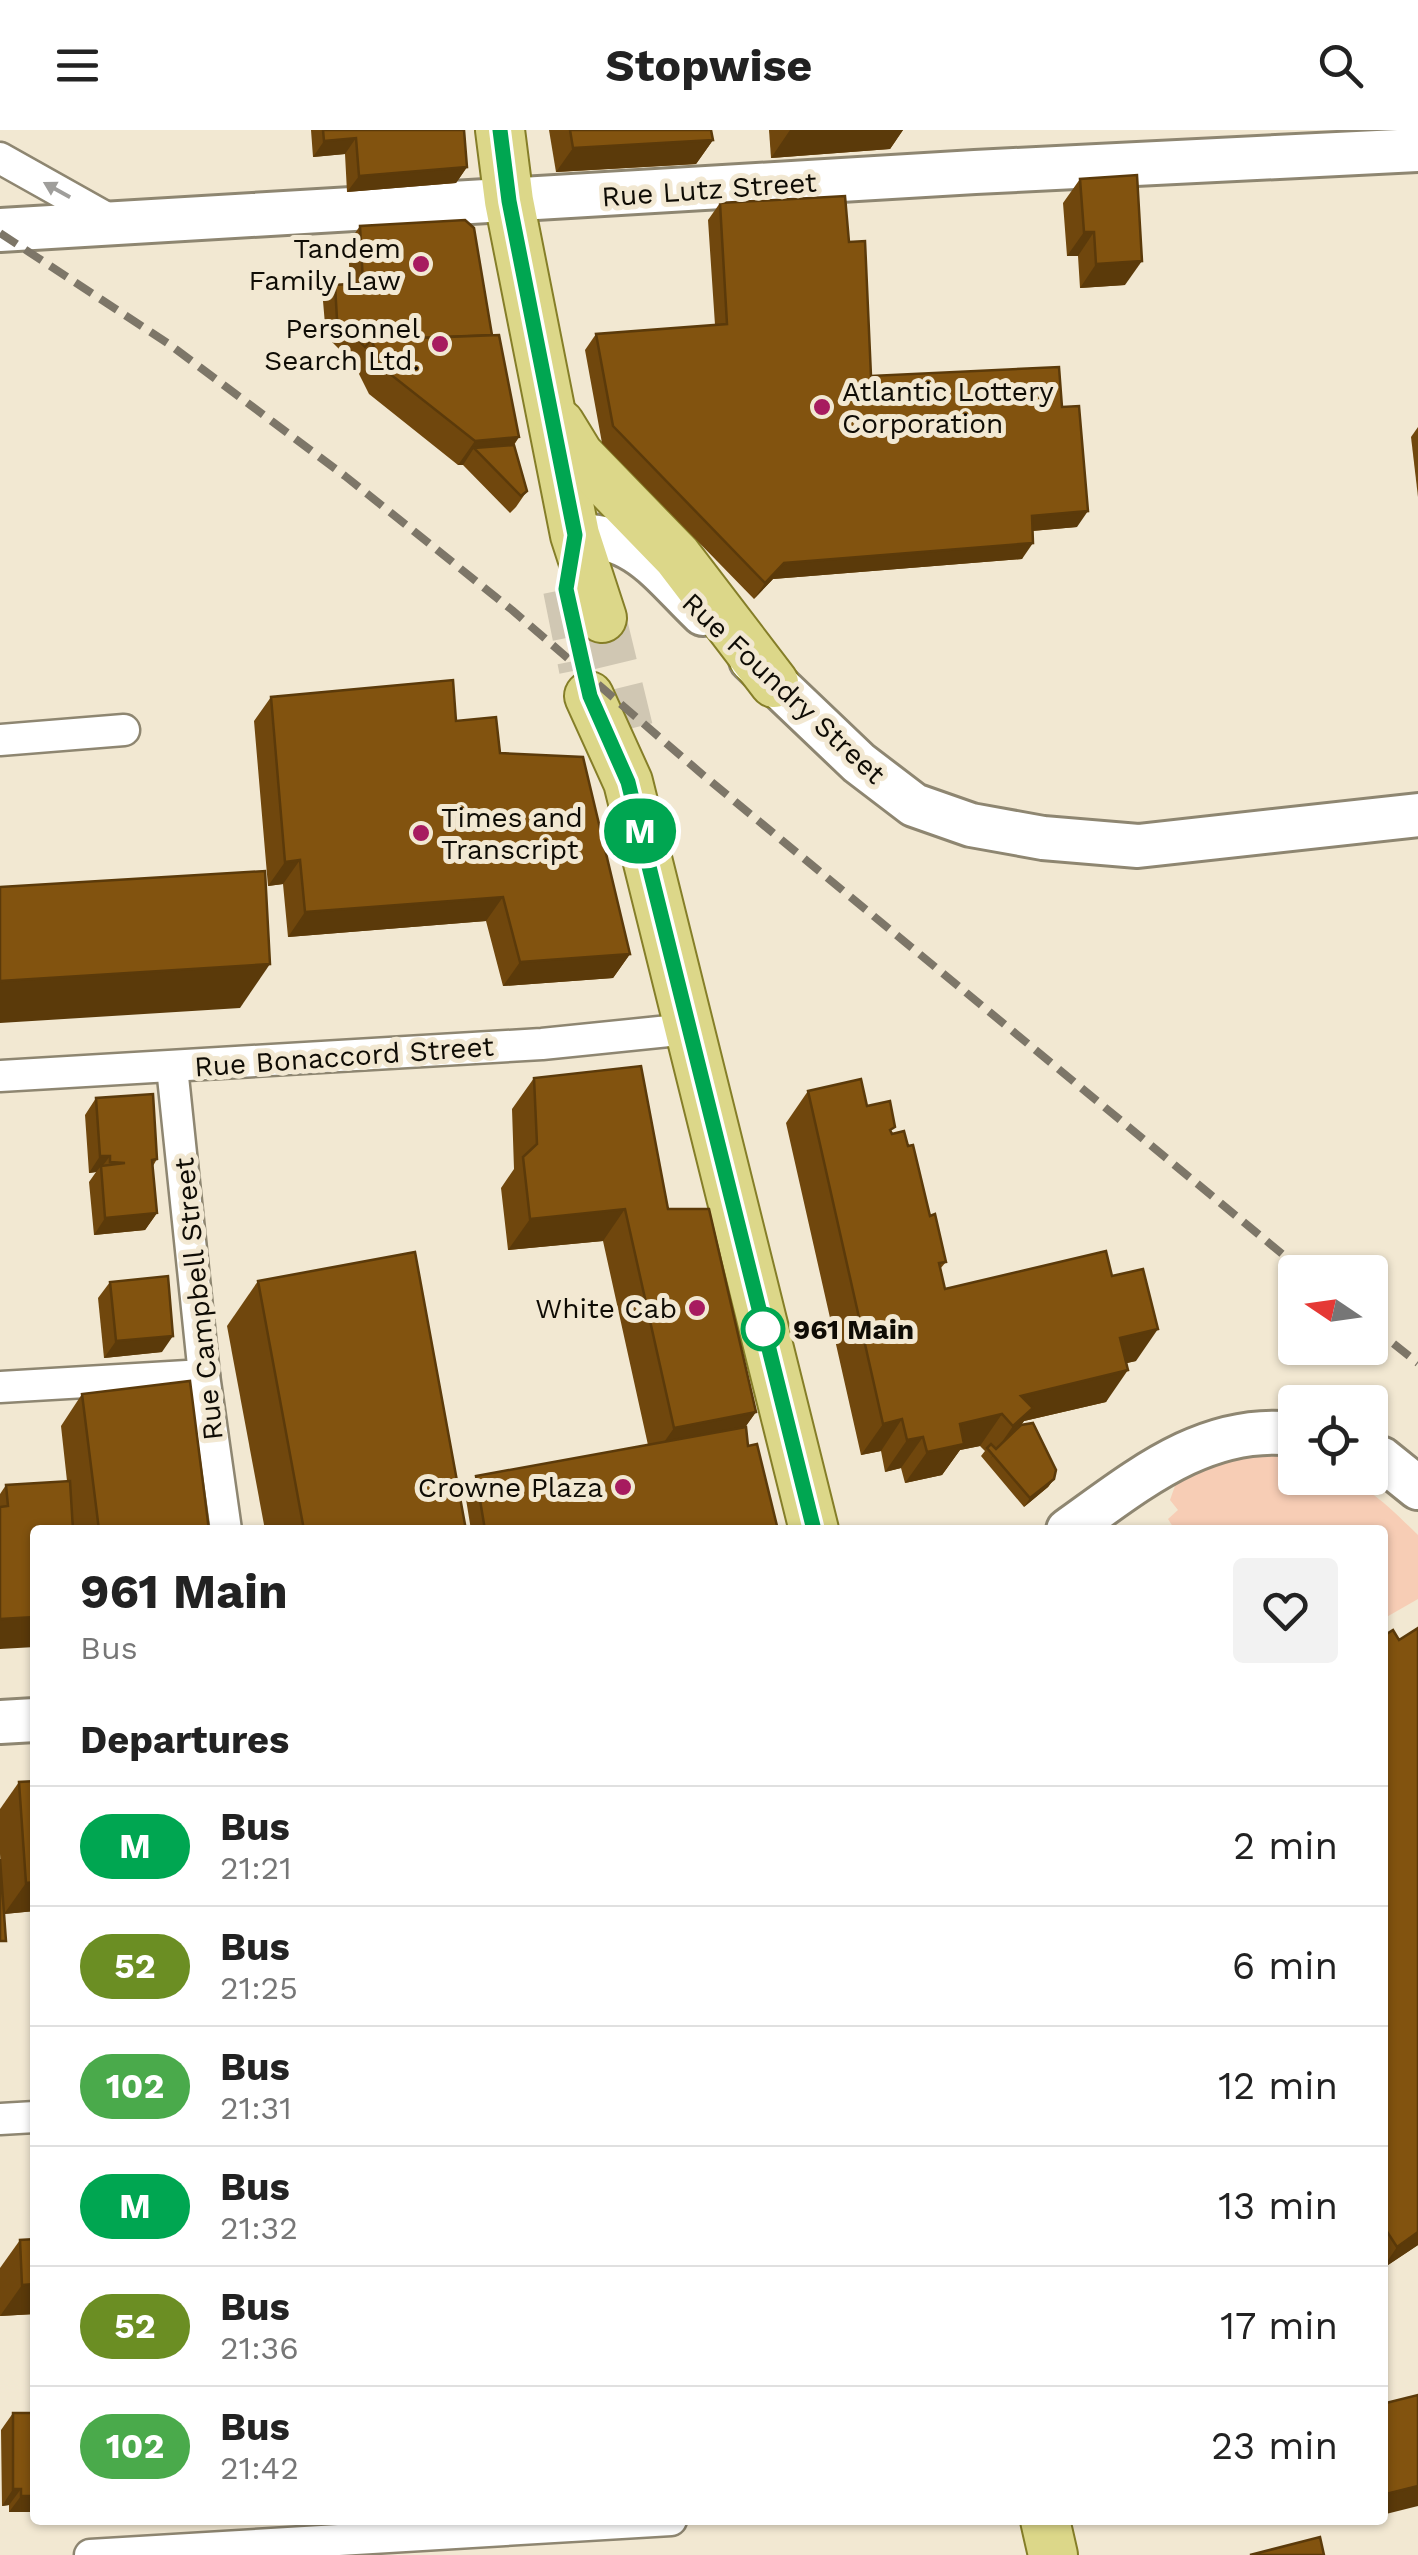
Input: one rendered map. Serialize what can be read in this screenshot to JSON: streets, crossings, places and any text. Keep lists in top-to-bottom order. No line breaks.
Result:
{"streets":{"street":["Rue Lutz Street","Rue Foundry Street","Rue Bonaccord Street","Rue Campbell Street"]},"crossings":[["Rue Bonaccord Street","Rue Campbell Street"]],"places":["Tandem Family Law","Personnel Search Ltd.","Atlantic Lottery Corporation","Times and Transcript","White Cab","961 Main","Crowne Plaza"],"lines":["bus line M"],"north":"left","page":{"header":"Stopwise","on_map":"M","heading":[["961 Main","Bus"],"Departures"],"list":[{"mark":"M","name":"Bus","note":"21:21","value":"2 min"},{"mark":"52","name":"Bus","note":"21:25","value":"6 min"},{"mark":"102","name":"Bus","note":"21:31","value":"12 min"},{"mark":"M","name":"Bus","note":"21:32","value":"13 min"},{"mark":"52","name":"Bus","note":"21:36","value":"17 min"},{"mark":"102","name":"Bus","note":"21:42","value":"23 min"}]}}
